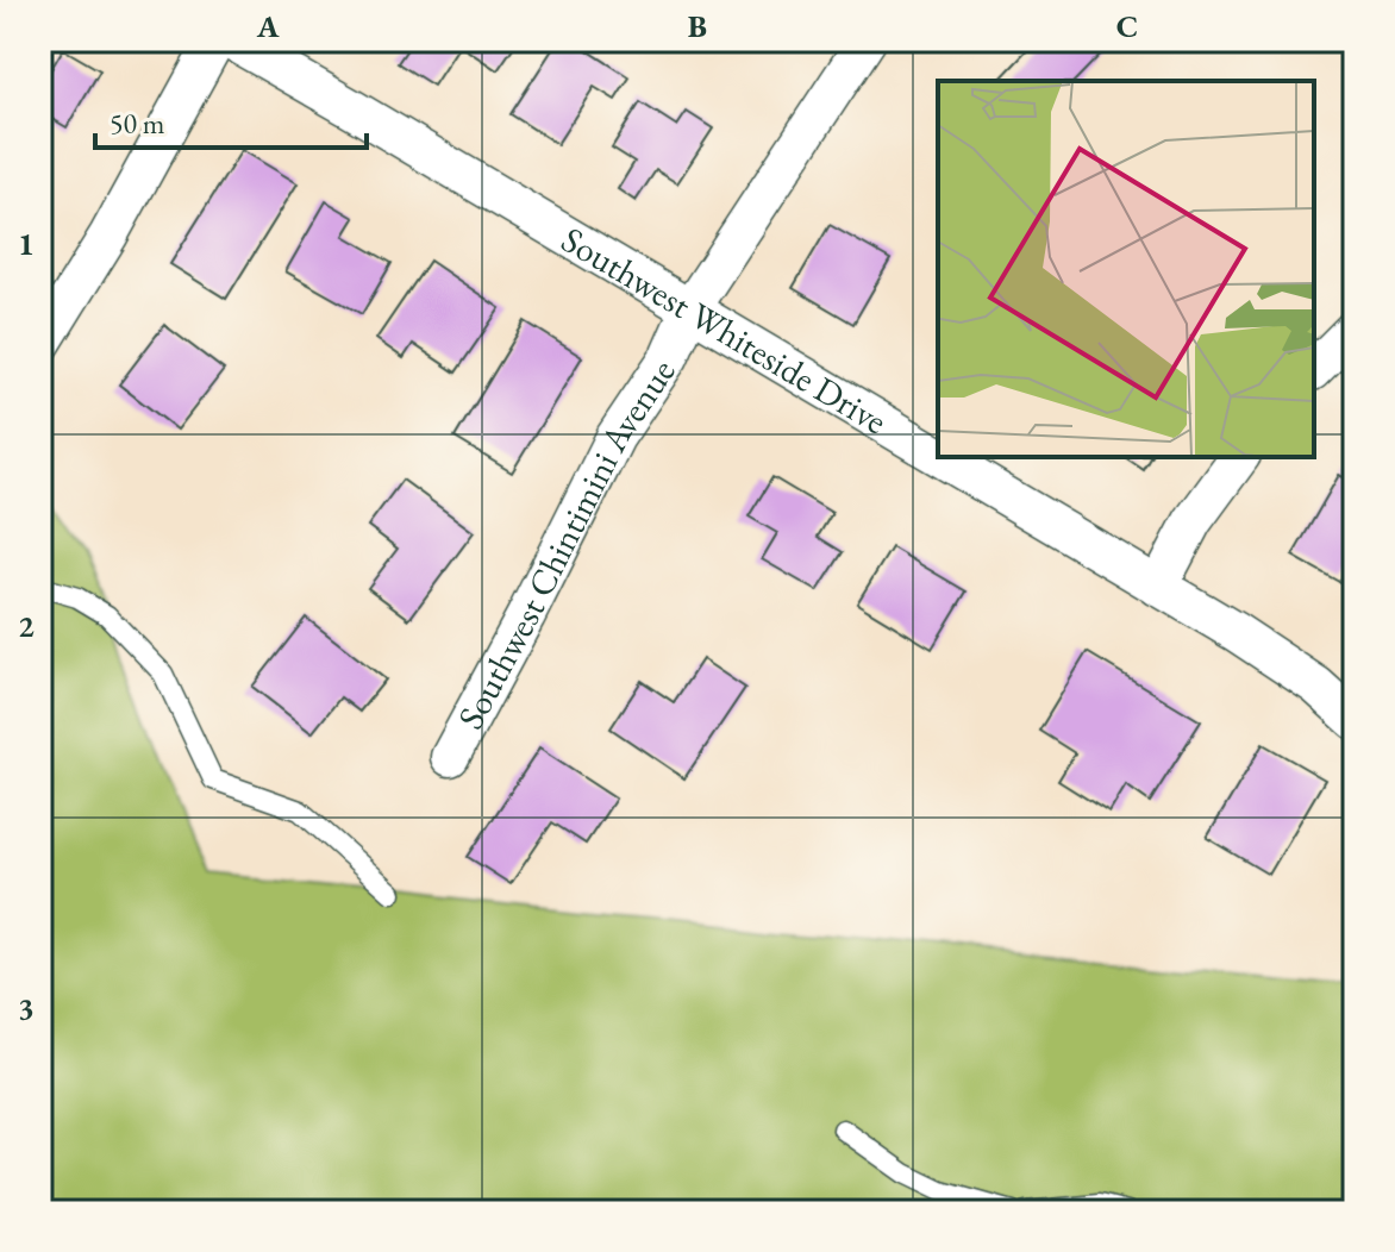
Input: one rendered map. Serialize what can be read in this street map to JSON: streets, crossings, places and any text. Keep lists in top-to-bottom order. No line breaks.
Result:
{"streets":{"street":["Southwest Whiteside Drive","Southwest Chintimini Avenue"]},"crossings":[["Southwest Whiteside Drive","Southwest Chintimini Avenue"]],"scale_bar":"50 m","grid":{"columns":["A","B","C"],"rows":["1","2","3"]}}
